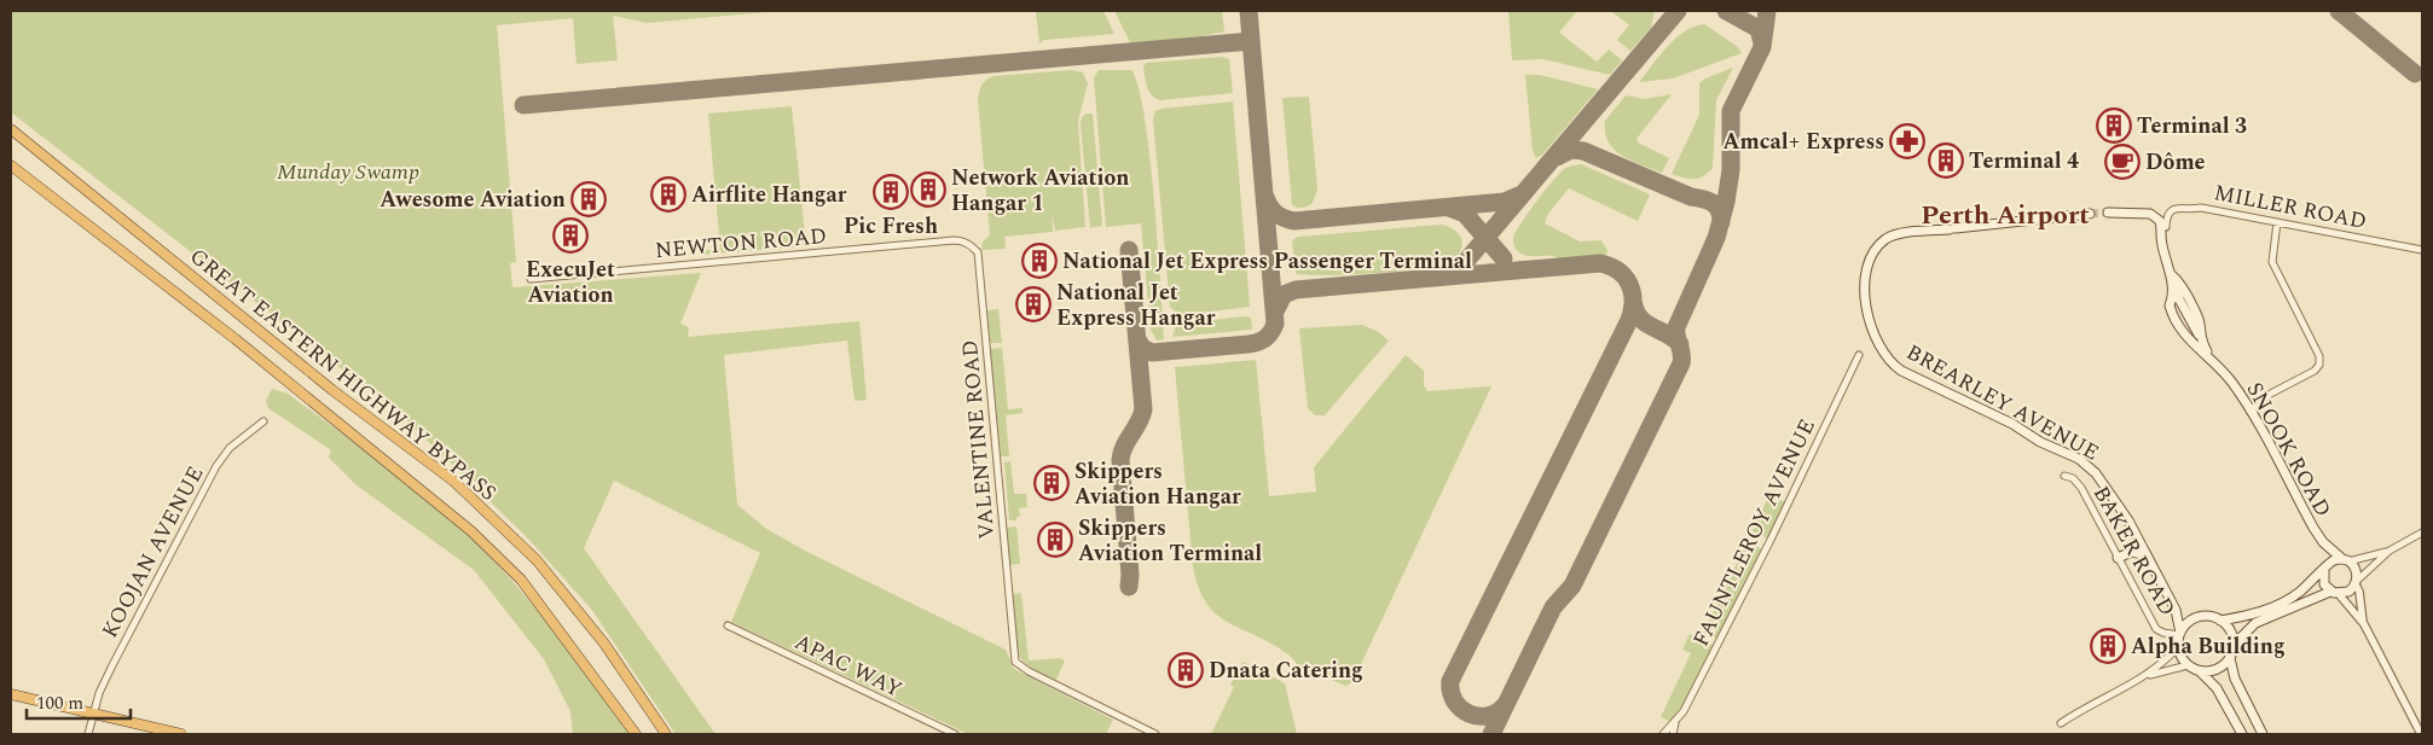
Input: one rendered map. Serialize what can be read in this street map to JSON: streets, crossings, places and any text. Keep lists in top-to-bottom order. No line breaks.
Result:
{"streets":{"highway":["GREAT EASTERN HIGHWAY BYPASS"],"main road":["BREARLEY AVENUE","SNOOK ROAD"],"street":["MILLER ROAD","NEWTON ROAD","VALENTINE ROAD","FAUNTLEROY AVENUE","BAKER ROAD","KOOJAN AVENUE","APAC WAY"]},"crossings":[["NEWTON ROAD","VALENTINE ROAD"],["BREARLEY AVENUE","BAKER ROAD"]],"districts":["Perth Airport"],"parks":["Munday Swamp"],"places":{"building":["Terminal 3","Terminal 4","Network Aviation Hangar 1","Pic Fresh","Airflite Hangar","Awesome Aviation","ExecuJet Aviation","National Jet Express Passenger Terminal","National Jet Express Hangar","Skippers Aviation Hangar","Skippers Aviation Terminal","Alpha Building","Dnata Catering"],"pharmacy":["Amcal+ Express"],"cafe":["Dôme"]},"scale_bar":"100 m"}
